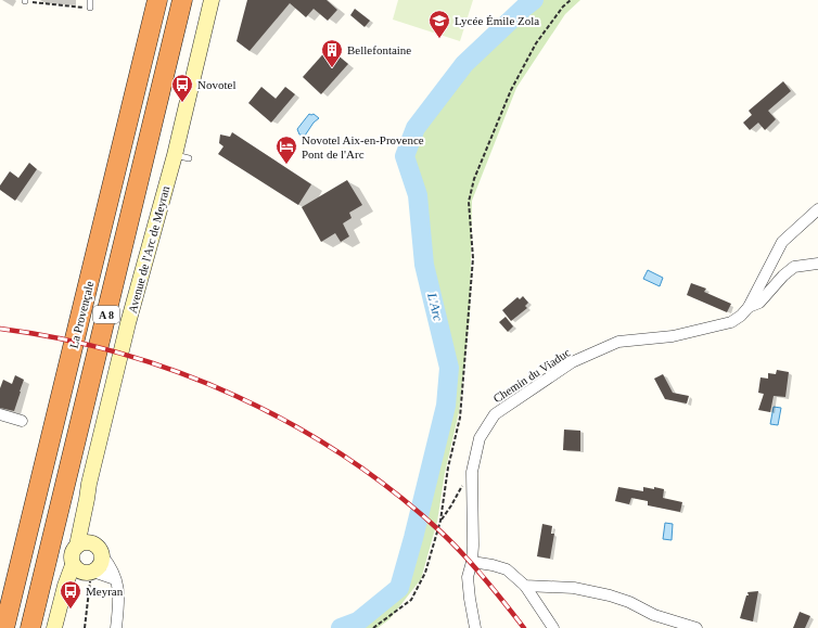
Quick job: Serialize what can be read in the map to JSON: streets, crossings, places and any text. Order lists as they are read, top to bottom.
{
  "streets": {
    "highway": ["La Provençale", "A 8"],
    "main road": ["Avenue de l'Arc de Meyran"],
    "street": ["Chemin du Viaduc"]
  },
  "water": ["L'Arc"],
  "places": {
    "school or university": ["Lycée Émile Zola"],
    "building": ["Bellefontaine"],
    "bus stop": ["Novotel", "Meyran"],
    "hotel": ["Novotel Aix-en-Provence Pont de l'Arc"]
  }
}
